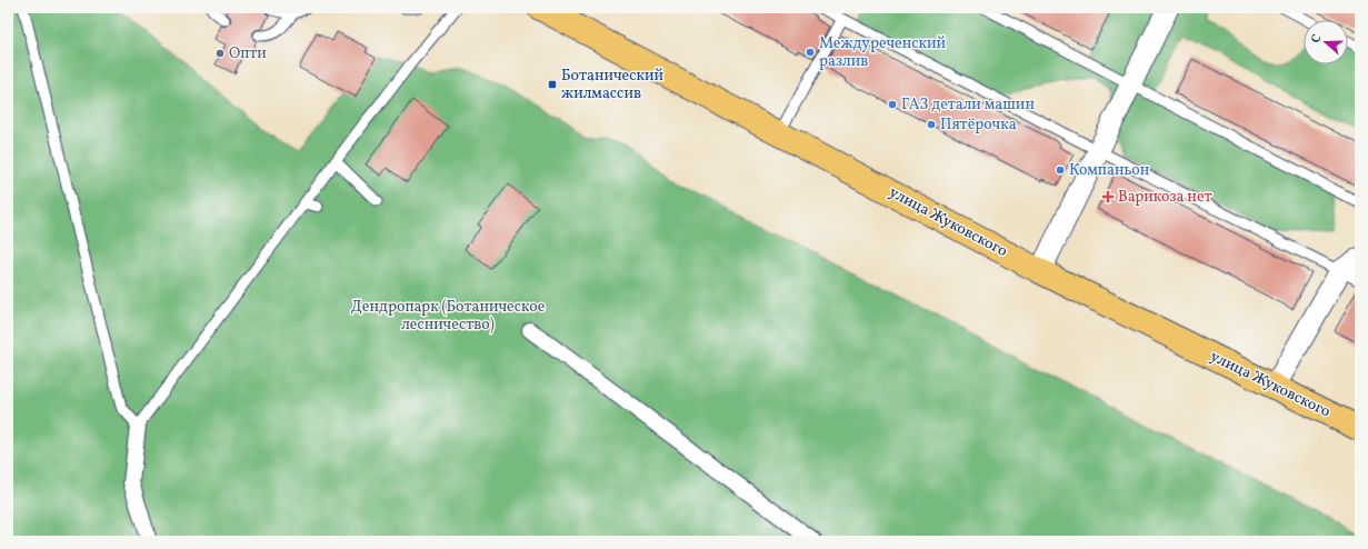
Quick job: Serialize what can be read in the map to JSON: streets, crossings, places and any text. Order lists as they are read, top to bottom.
{
  "streets": {
    "main road": ["улица Жуковского"]
  },
  "parks": ["Дендропарк (Ботаническое лесничество)"],
  "places": {
    "other": [
      "Междуреченский разлив",
      "Опти",
      "ГАЗ детали машин",
      "Пятёрочка",
      "Компаньон"
    ],
    "transit": ["Ботанический жилмассив"],
    "health": ["Варикоза нет"]
  },
  "north": "left"
}
